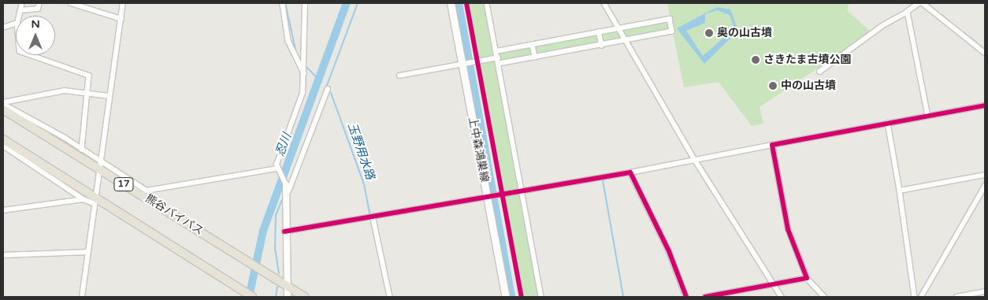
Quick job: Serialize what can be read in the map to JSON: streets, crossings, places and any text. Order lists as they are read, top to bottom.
{
  "streets": {
    "highway": ["17", "熊谷バイパス"],
    "main road": ["上中森鴻巣線"]
  },
  "water": ["忍川", "玉野用水路"],
  "places": ["奥の山古墳", "さきたま古墳公園", "中の山古墳"],
  "north": "top"
}
